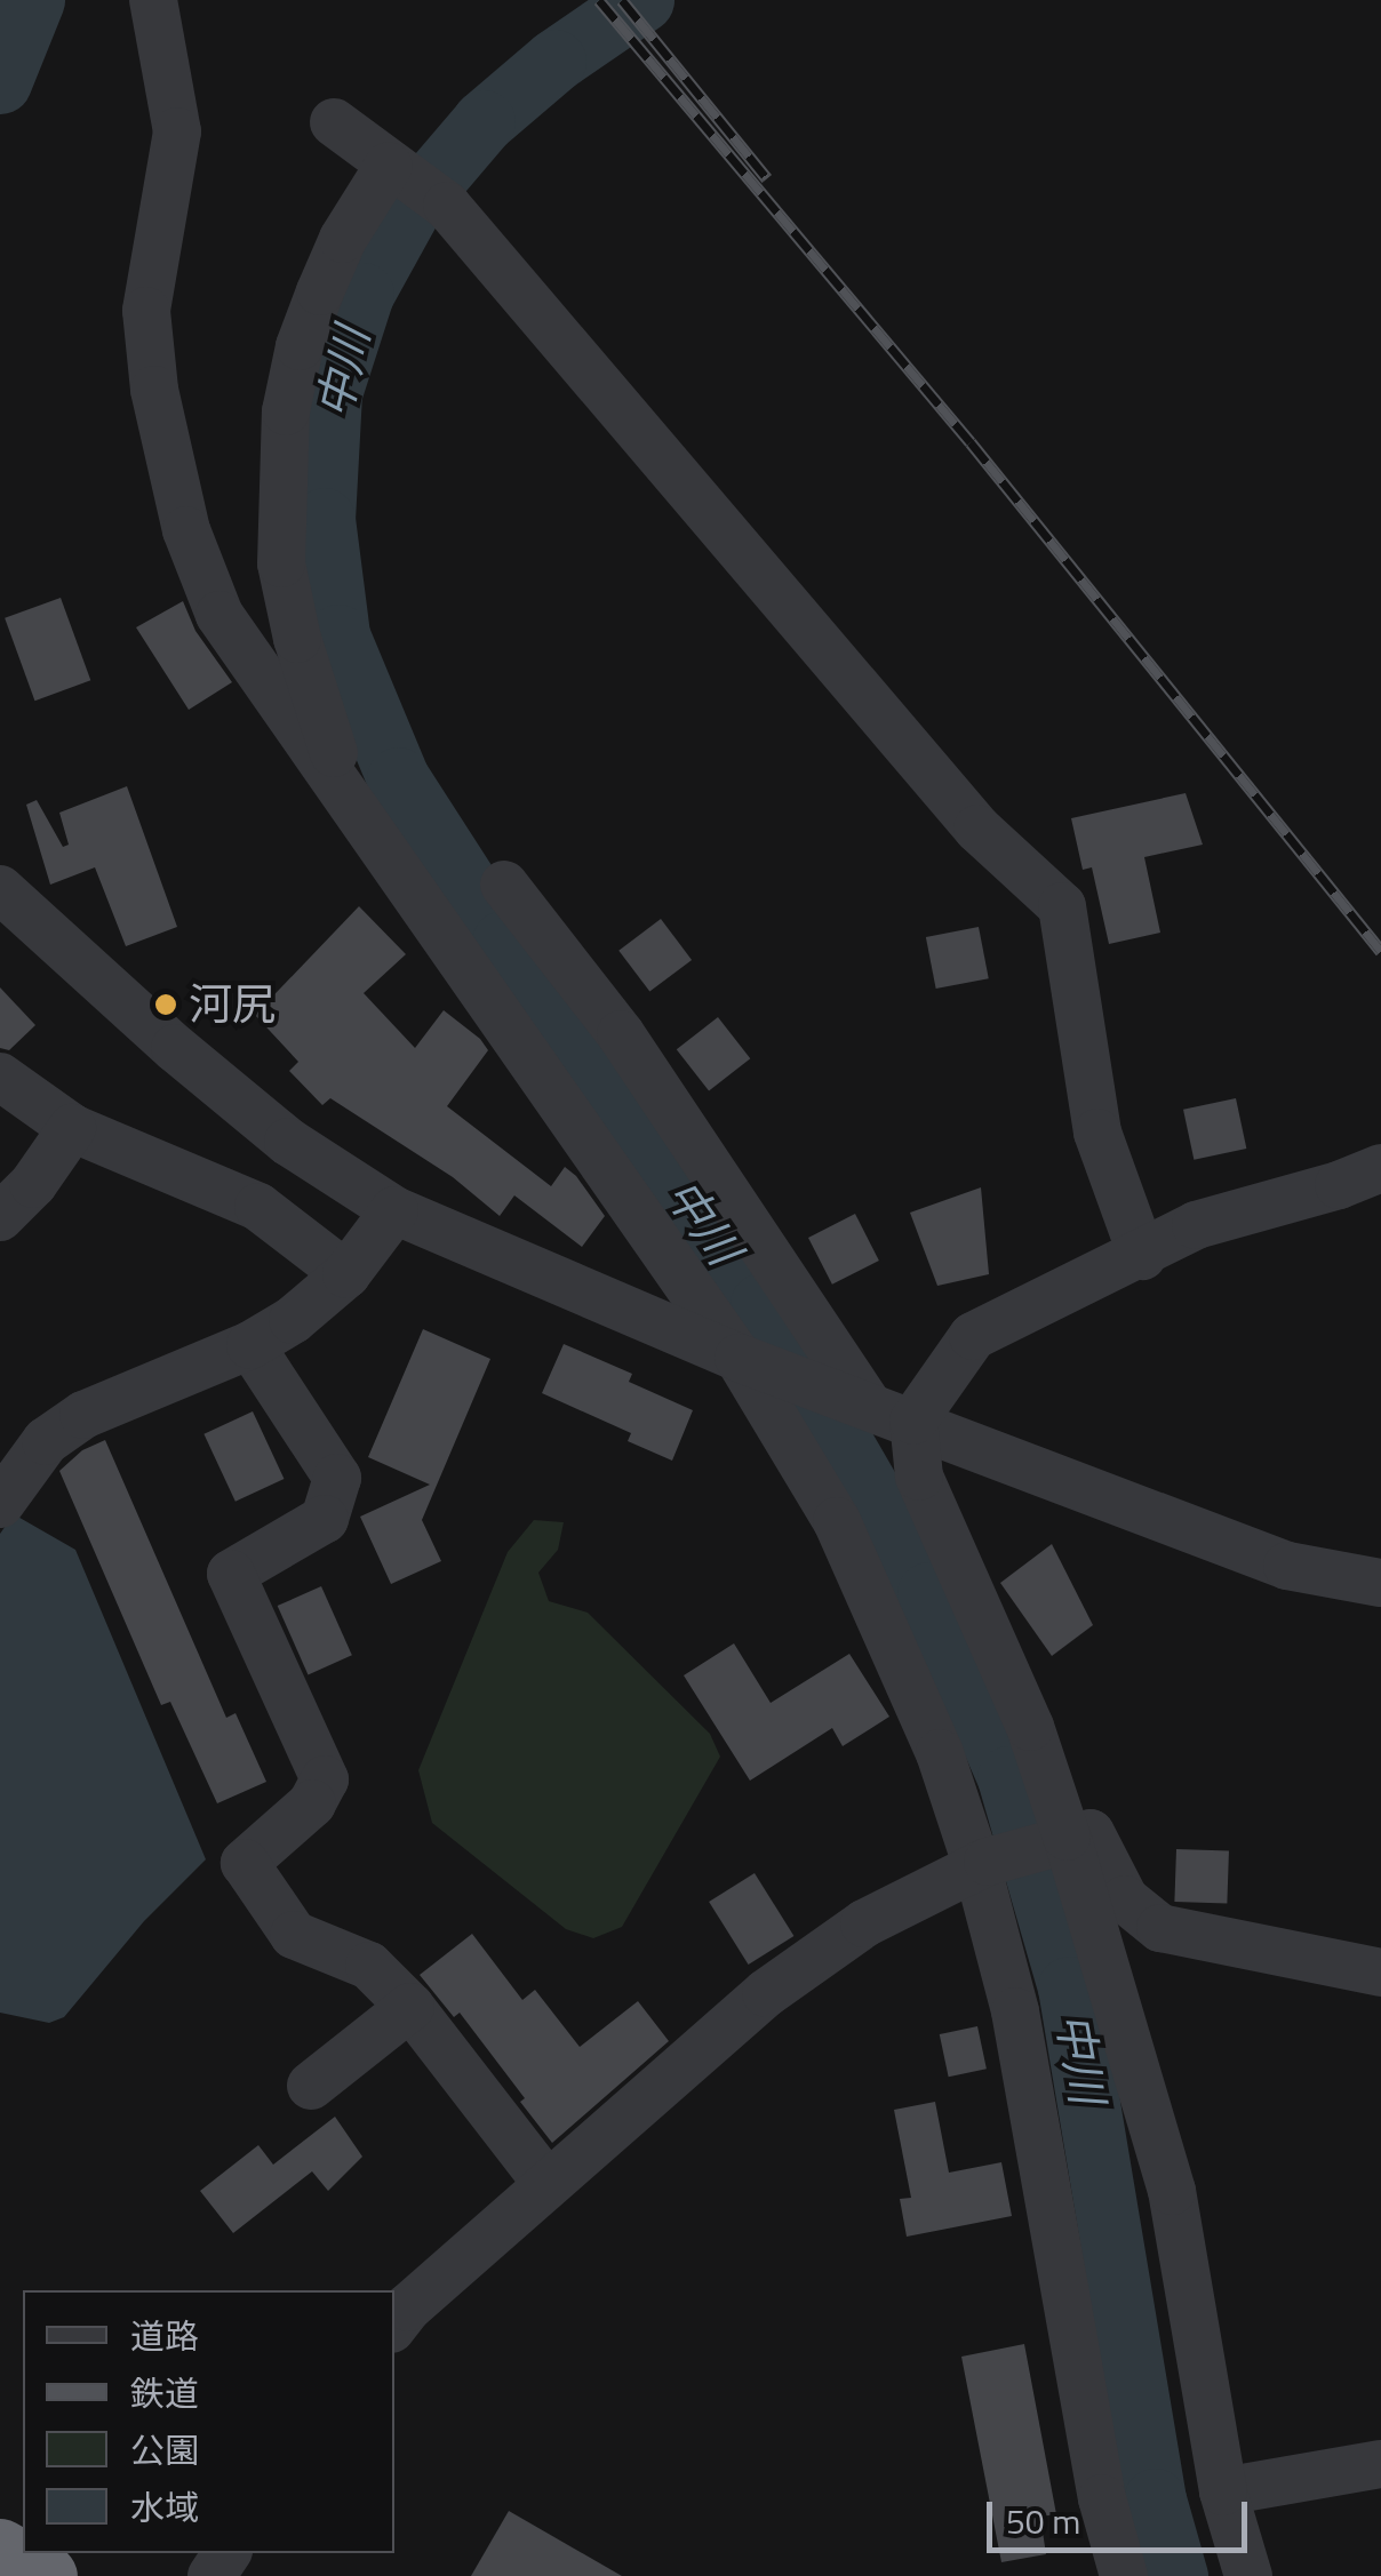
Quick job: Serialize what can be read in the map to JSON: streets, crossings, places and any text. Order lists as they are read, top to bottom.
{
  "water": ["中川"],
  "places": ["河尻"],
  "legend": [
    "道路",
    "鉄道",
    "公園",
    "水域"
  ],
  "scale_bar": "50 m"
}
